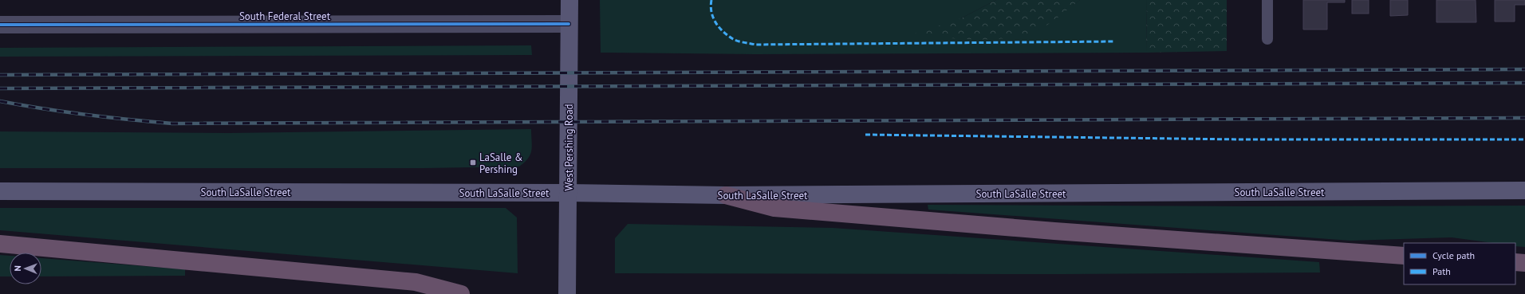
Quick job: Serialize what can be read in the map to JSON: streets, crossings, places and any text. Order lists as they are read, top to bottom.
{
  "streets": {
    "main road": ["West Pershing Road", "South LaSalle Street"],
    "street": ["South Federal Street"]
  },
  "crossings": [
    ["South Federal Street", "West Pershing Road"],
    ["West Pershing Road", "South LaSalle Street"]
  ],
  "places": {
    "transit": ["LaSalle & Pershing"]
  },
  "legend": ["Cycle path", "Path"],
  "north": "left"
}
